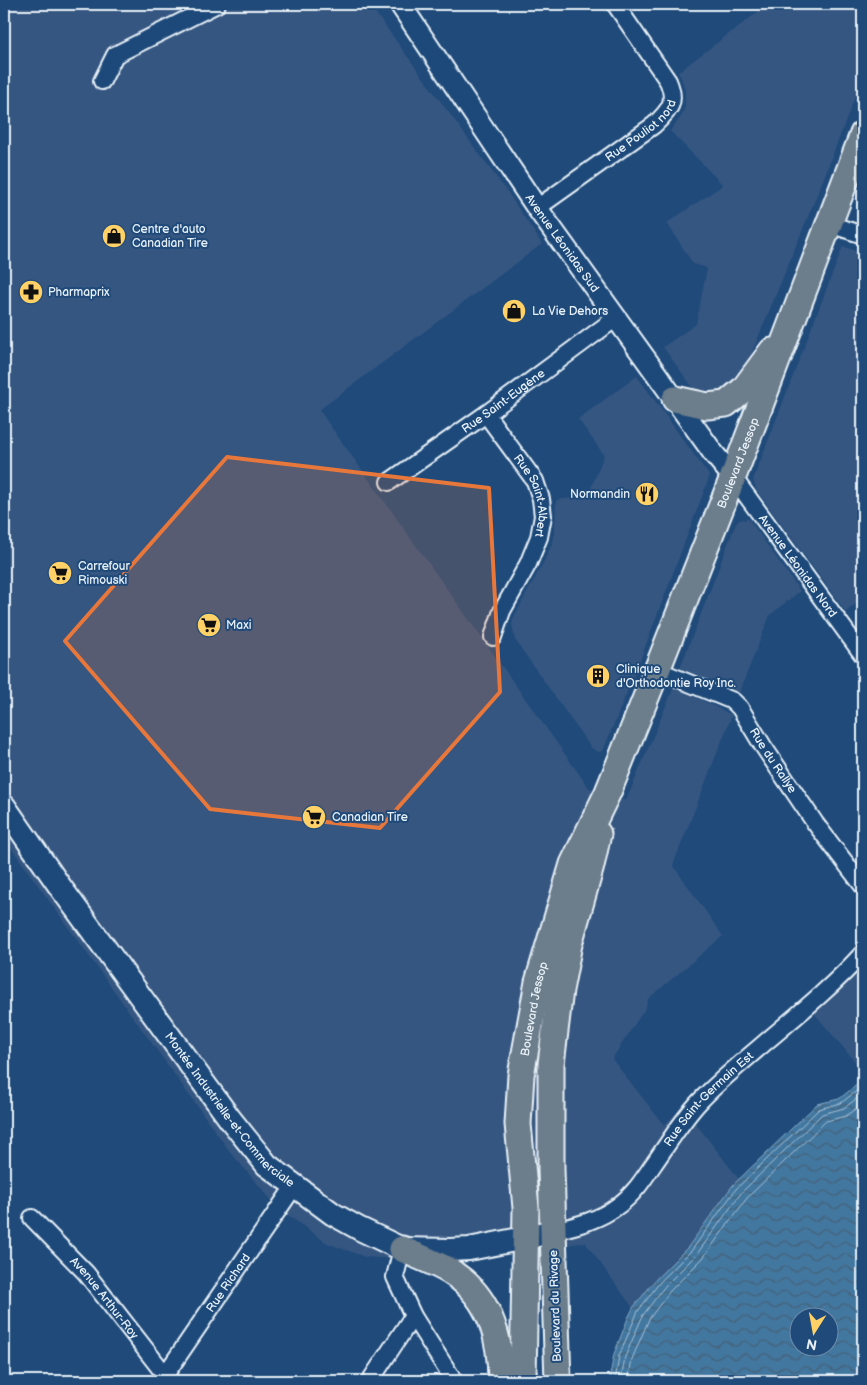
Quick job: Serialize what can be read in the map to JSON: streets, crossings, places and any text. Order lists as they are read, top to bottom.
{
  "streets": {
    "main road": ["Boulevard Jessop", "Montée Industrielle-et-Commerciale", "Boulevard du Rivage"],
    "street": [
      "Rue Pouliot nord",
      "Avenue Léonidas Sud",
      "Rue Saint-Eugène",
      "Rue Saint-Albert",
      "Avenue Léonidas Nord",
      "Rue du Rallye",
      "Rue Saint-Germain Est",
      "Rue Richard",
      "Avenue Arthur-Roy"
    ]
  },
  "crossings": [
    ["Rue Pouliot nord", "Avenue Léonidas Sud"],
    ["Avenue Léonidas Sud", "Rue Saint-Eugène"],
    ["Avenue Léonidas Sud", "Boulevard Jessop"],
    ["Avenue Léonidas Sud", "Avenue Léonidas Nord"],
    ["Rue Saint-Eugène", "Rue Saint-Albert"],
    ["Boulevard Jessop", "Avenue Léonidas Nord"],
    ["Boulevard Jessop", "Rue du Rallye"],
    ["Boulevard Jessop", "Rue Saint-Germain Est"],
    ["Boulevard Jessop", "Montée Industrielle-et-Commerciale"],
    ["Boulevard Jessop", "Boulevard du Rivage"],
    ["Rue Saint-Germain Est", "Montée Industrielle-et-Commerciale"],
    ["Rue Saint-Germain Est", "Boulevard du Rivage"],
    ["Montée Industrielle-et-Commerciale", "Rue Richard"],
    ["Montée Industrielle-et-Commerciale", "Boulevard du Rivage"],
    ["Rue Richard", "Avenue Arthur-Roy"]
  ],
  "places": {
    "shop": ["Centre d'auto Canadian Tire", "La Vie Dehors"],
    "pharmacy": ["Pharmaprix"],
    "restaurant": ["Normandin"],
    "supermarket": ["Carrefour Rimouski", "Maxi", "Canadian Tire"],
    "building": ["Clinique d'Orthodontie Roy Inc."]
  },
  "north": "bottom"
}
